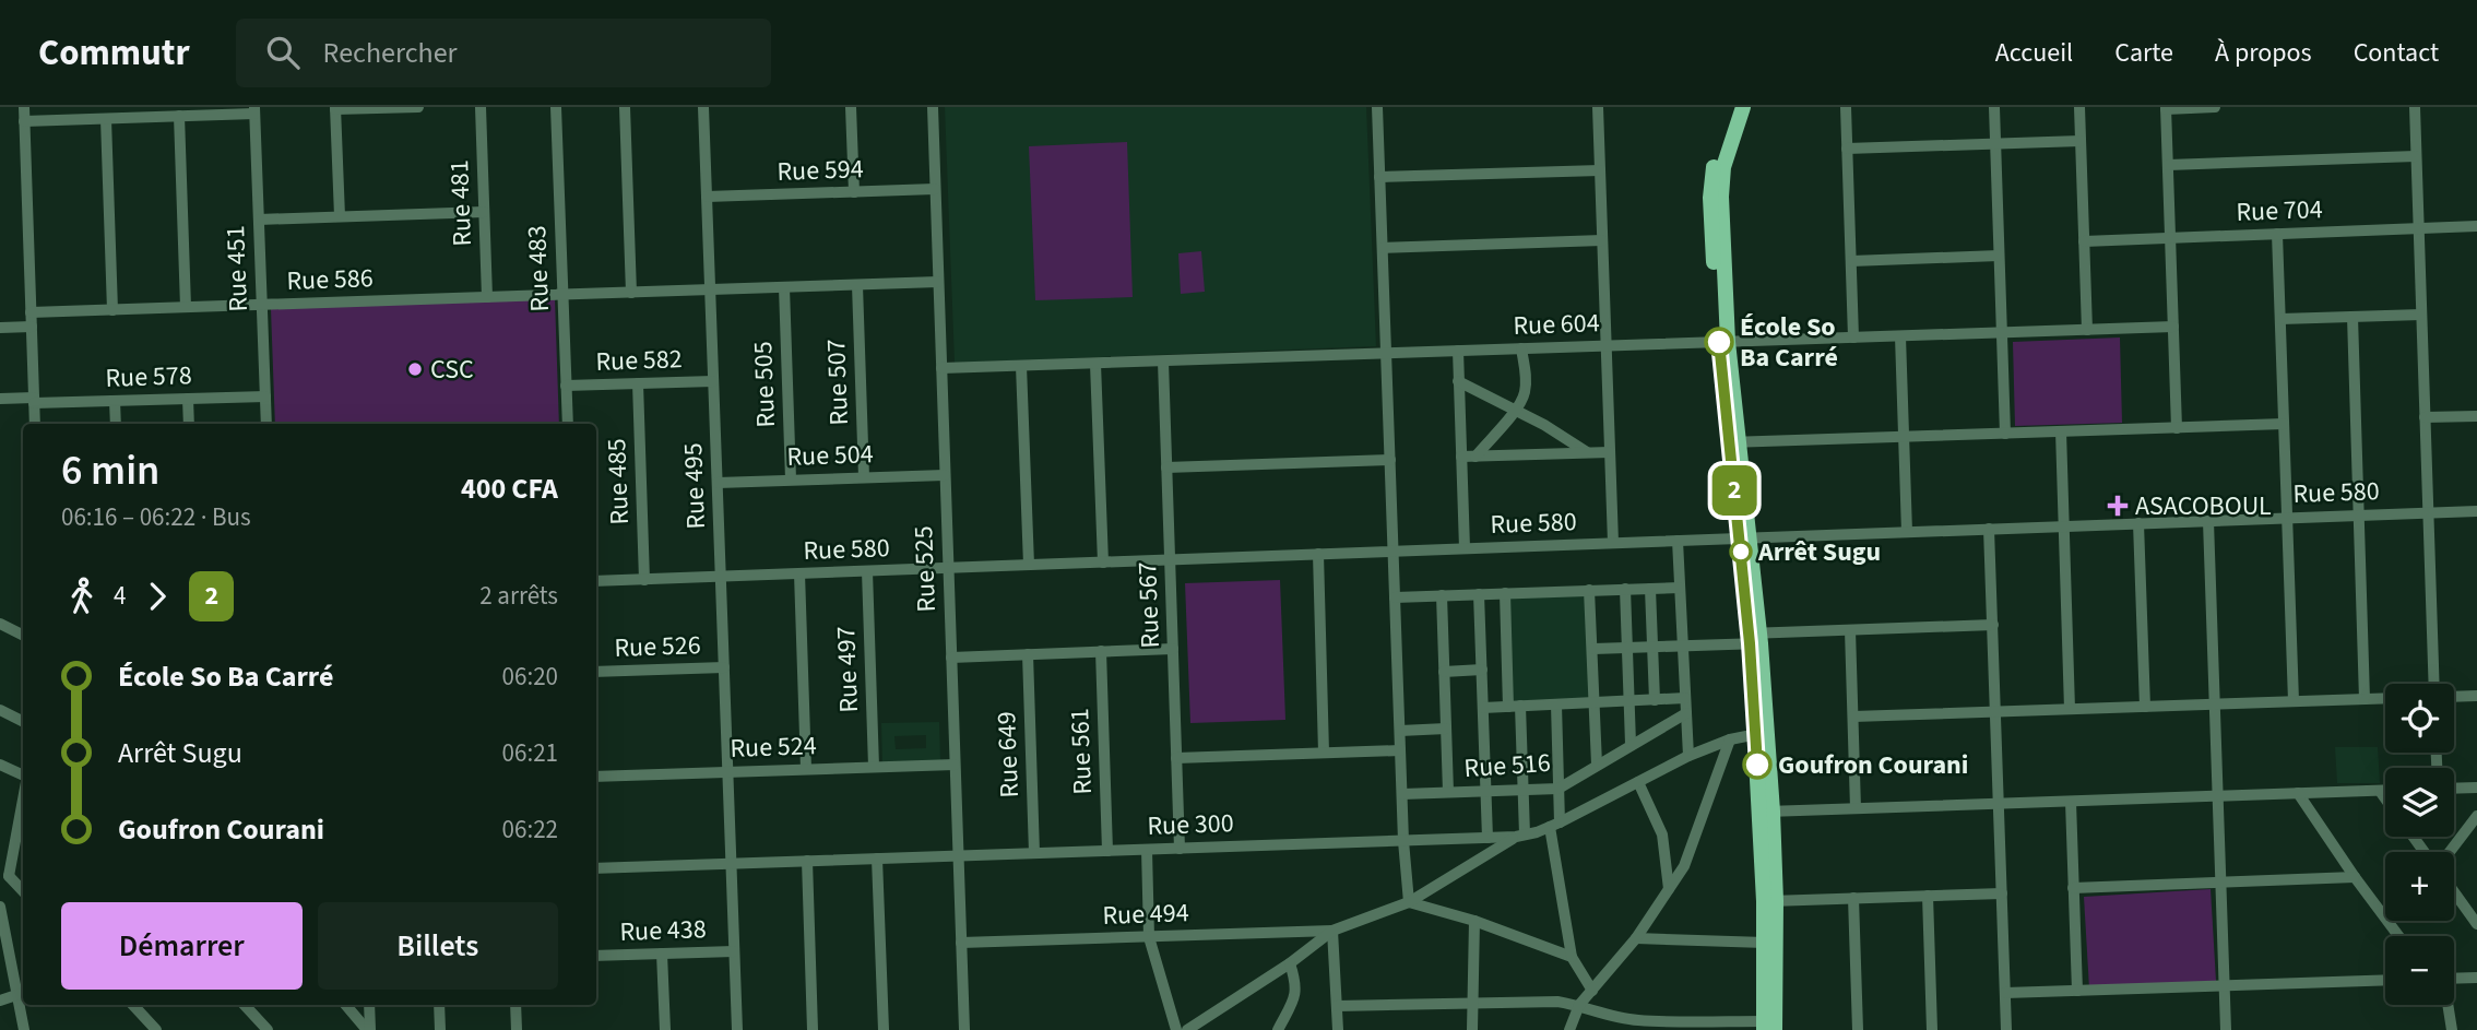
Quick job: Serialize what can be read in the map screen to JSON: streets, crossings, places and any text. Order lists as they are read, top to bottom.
{
  "streets": {
    "street": [
      "Rue 594",
      "Rue 481",
      "Rue 704",
      "Rue 451",
      "Rue 483",
      "Rue 586",
      "Rue 604",
      "Rue 582",
      "Rue 578",
      "Rue 507",
      "Rue 505",
      "Rue 504",
      "Rue 485",
      "Rue 495",
      "Rue 580",
      "Rue 525",
      "Rue 567",
      "Rue 526",
      "Rue 497",
      "Rue 524",
      "Rue 561",
      "Rue 649",
      "Rue 516",
      "Rue 300",
      "Rue 494",
      "Rue 438"
    ]
  },
  "crossings": [
    ["Rue 594", "Rue 495"],
    ["Rue 594", "Rue 525"],
    ["Rue 481", "Rue 586"],
    ["Rue 451", "Rue 586"],
    ["Rue 451", "Rue 578"],
    ["Rue 483", "Rue 586"],
    ["Rue 483", "Rue 582"],
    ["Rue 586", "Rue 507"],
    ["Rue 586", "Rue 505"],
    ["Rue 586", "Rue 495"],
    ["Rue 586", "Rue 525"],
    ["Rue 604", "Rue 525"],
    ["Rue 604", "Rue 567"],
    ["Rue 582", "Rue 485"],
    ["Rue 582", "Rue 495"],
    ["Rue 507", "Rue 504"],
    ["Rue 505", "Rue 504"],
    ["Rue 504", "Rue 495"],
    ["Rue 504", "Rue 525"],
    ["Rue 485", "Rue 580"],
    ["Rue 495", "Rue 580"],
    ["Rue 495", "Rue 526"],
    ["Rue 495", "Rue 524"],
    ["Rue 495", "Rue 300"],
    ["Rue 495", "Rue 438"],
    ["Rue 580", "Rue 525"],
    ["Rue 580", "Rue 567"],
    ["Rue 580", "Rue 497"],
    ["Rue 525", "Rue 524"],
    ["Rue 525", "Rue 300"],
    ["Rue 525", "Rue 494"],
    ["Rue 567", "Rue 300"],
    ["Rue 497", "Rue 524"],
    ["Rue 561", "Rue 300"],
    ["Rue 649", "Rue 300"]
  ],
  "places": {
    "other": [
      "École So Ba Carré",
      "CSC",
      "Arrêt Sugu",
      "Goufron Courani"
    ],
    "health": ["ASACOBOUL"]
  },
  "lines": ["bus line 2"],
  "page": {
    "header": "Commutr",
    "search": "Rechercher",
    "nav": [
      "Accueil",
      "Carte",
      "À propos",
      "Contact"
    ],
    "on_map": "2",
    "heading": ["6 min", "06:16 – 06:22 · Bus", "400 CFA"],
    "legs": ["4", "2", "2 arrêts"],
    "list": [
      {
        "name": "École So Ba Carré",
        "value": "06:20"
      },
      {
        "name": "Arrêt Sugu",
        "value": "06:21"
      },
      {
        "name": "Goufron Courani",
        "value": "06:22"
      }
    ],
    "map_buttons": ["+", "−"],
    "buttons": ["Démarrer", "Billets"]
  }
}
